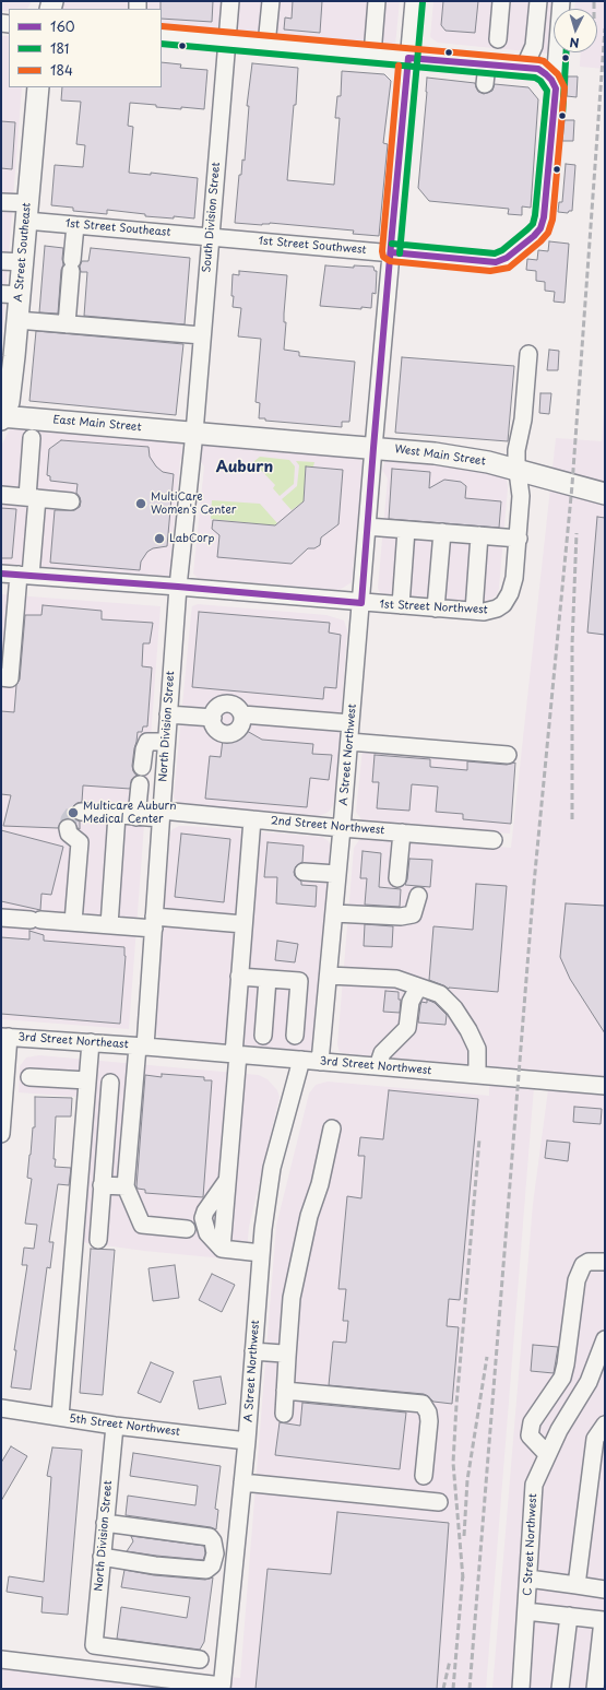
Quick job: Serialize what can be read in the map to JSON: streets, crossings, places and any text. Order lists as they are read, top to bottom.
{
  "streets": {
    "main road": ["A Street Southeast", "East Main Street", "West Main Street"],
    "street": [
      "South Division Street",
      "1st Street Southeast",
      "1st Street Southwest",
      "1st Street Northwest",
      "North Division Street",
      "A Street Northwest",
      "2nd Street Northwest",
      "3rd Street Northeast",
      "3rd Street Northwest",
      "5th Street Northwest",
      "C Street Northwest"
    ]
  },
  "crossings": [
    ["South Division Street", "1st Street Southeast"],
    ["South Division Street", "1st Street Southwest"],
    ["South Division Street", "East Main Street"],
    ["South Division Street", "West Main Street"],
    ["South Division Street", "North Division Street"],
    ["1st Street Southeast", "1st Street Southwest"],
    ["1st Street Southeast", "A Street Southeast"],
    ["1st Street Southwest", "A Street Northwest"],
    ["A Street Southeast", "East Main Street"],
    ["East Main Street", "West Main Street"],
    ["East Main Street", "North Division Street"],
    ["West Main Street", "North Division Street"],
    ["West Main Street", "A Street Northwest"],
    ["1st Street Northwest", "North Division Street"],
    ["1st Street Northwest", "A Street Northwest"],
    ["North Division Street", "2nd Street Northwest"],
    ["North Division Street", "3rd Street Northeast"],
    ["North Division Street", "3rd Street Northwest"],
    ["North Division Street", "5th Street Northwest"],
    ["A Street Northwest", "2nd Street Northwest"],
    ["A Street Northwest", "3rd Street Northwest"],
    ["A Street Northwest", "5th Street Northwest"],
    ["3rd Street Northeast", "3rd Street Northwest"]
  ],
  "districts": ["Auburn"],
  "places": ["MultiCare Women's Center", "LabCorp", "Multicare Auburn Medical Center"],
  "lines": ["transit line 181", "transit line 184", "transit line 160"],
  "legend": ["160", "181", "184"],
  "north": "bottom"
}
